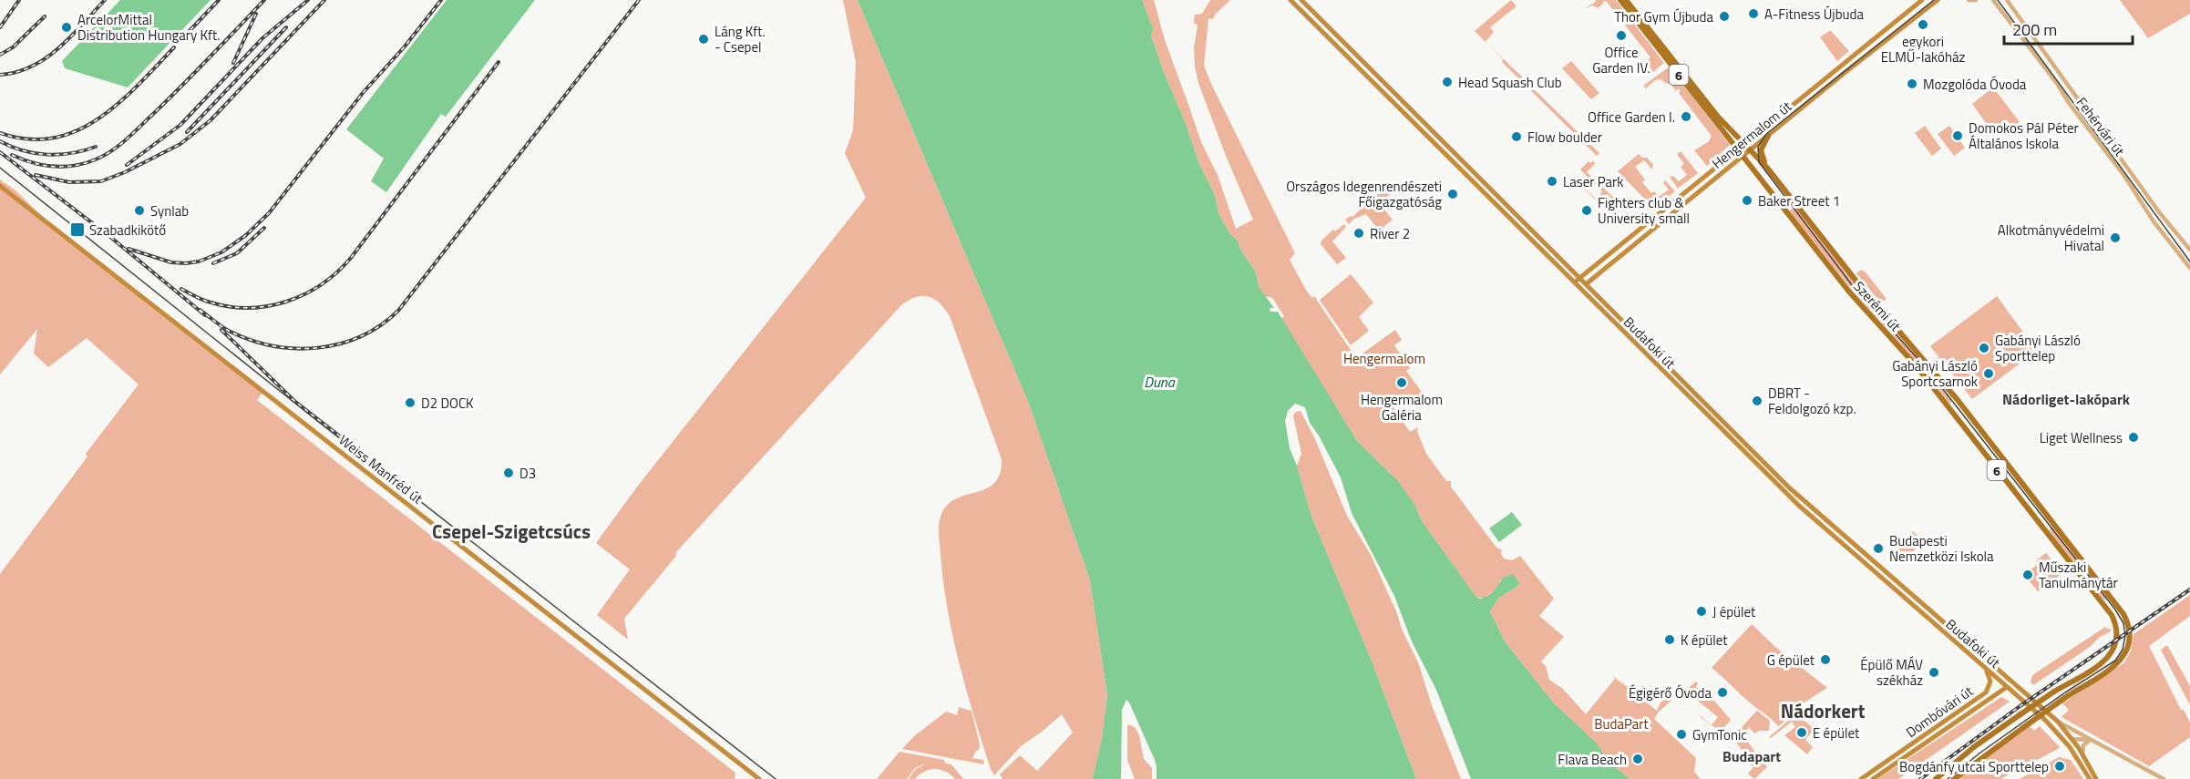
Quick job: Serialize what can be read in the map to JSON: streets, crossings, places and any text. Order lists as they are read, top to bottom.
{
  "streets": {
    "main road": [
      "6",
      "Hengermalom út",
      "Szerémi út",
      "Budafoki út",
      "Weiss Manfréd út",
      "Dombóvári út"
    ],
    "street": ["Fehérvári út"]
  },
  "crossings": [
    ["Hengermalom út", "Szerémi út"],
    ["Hengermalom út", "Budafoki út"],
    ["Budafoki út", "Dombóvári út"]
  ],
  "districts": [
    "Nádorliget-lakópark",
    "Csepel-Szigetcsúcs",
    "Nádorkert",
    "Budapart"
  ],
  "water": ["Duna"],
  "parks": ["Hengermalom", "BudaPart"],
  "places": {
    "other": [
      "A-Fitness Újbuda",
      "Thor Gym Újbuda",
      "egykori ELMŰ-lakóház",
      "ArcelorMittal Distribution Hungary Kft.",
      "Office Garden IV.",
      "Láng Kft. - Csepel",
      "Head Squash Club",
      "Mozgolóda Óvoda",
      "Office Garden I.",
      "Domokos Pál Péter Általános Iskola",
      "Flow boulder",
      "Laser Park",
      "Országos Idegenrendészeti Főigazgatóság",
      "Baker Street 1",
      "Synlab",
      "Fighters club & University small",
      "River 2",
      "Alkotmányvédelmi Hivatal",
      "Gabányi László Sporttelep",
      "Gabányi László Sportcsarnok",
      "Hengermalom Galéria",
      "DBRT - Feldolgozó kzp.",
      "D2 DOCK",
      "Liget Wellness",
      "D3",
      "Budapesti Nemzetközi Iskola",
      "Műszaki Tanulmánytár",
      "J épület",
      "K épület",
      "G épület",
      "Épülő MÁV székház",
      "Égigérő Óvoda",
      "E épület",
      "GymTonic",
      "Flava Beach",
      "Bogdánfy utcai Sporttelep"
    ],
    "transit": ["Szabadkikötő"]
  },
  "scale_bar": "200 m"
}
